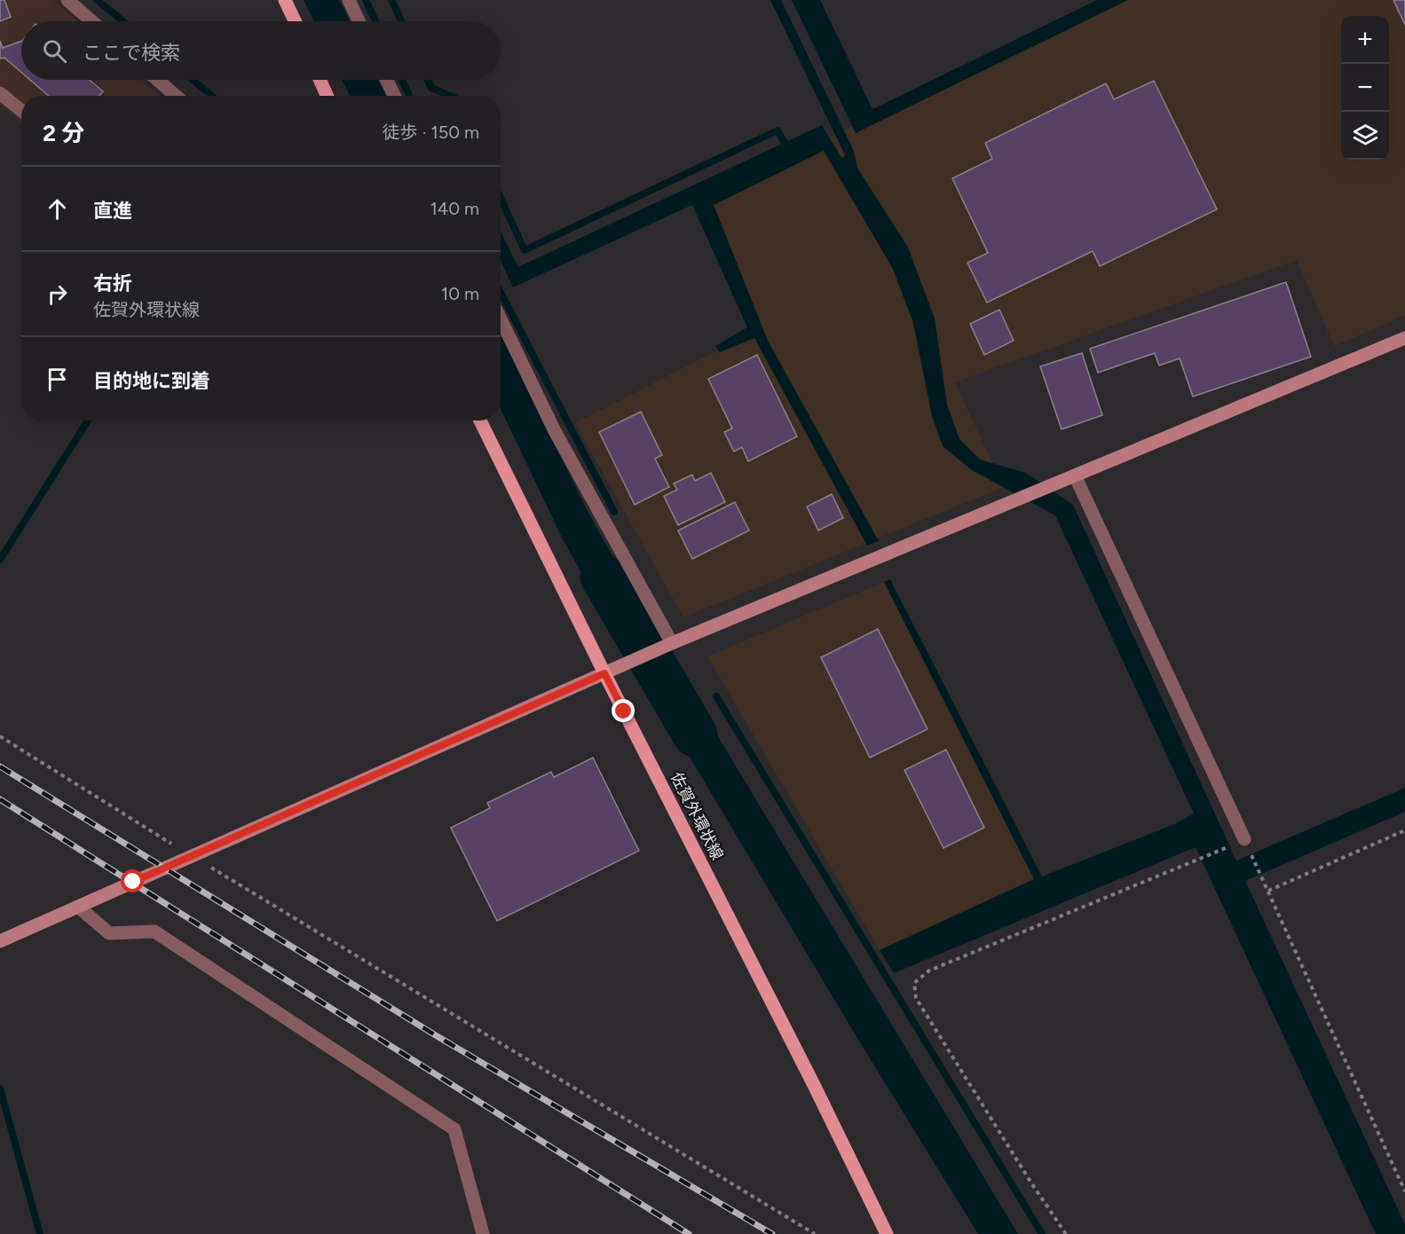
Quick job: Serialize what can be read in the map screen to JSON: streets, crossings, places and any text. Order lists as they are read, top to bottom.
{
  "streets": {
    "main road": ["佐賀外環状線"]
  },
  "page": {
    "map_buttons": ["+", "−"],
    "search": "ここで検索",
    "heading": ["2 分", "徒歩 · 150 m"],
    "list": [
      ["直進", "140 m"],
      ["右折", "佐賀外環状線", "10 m"],
      "目的地に到着"
    ]
  }
}
